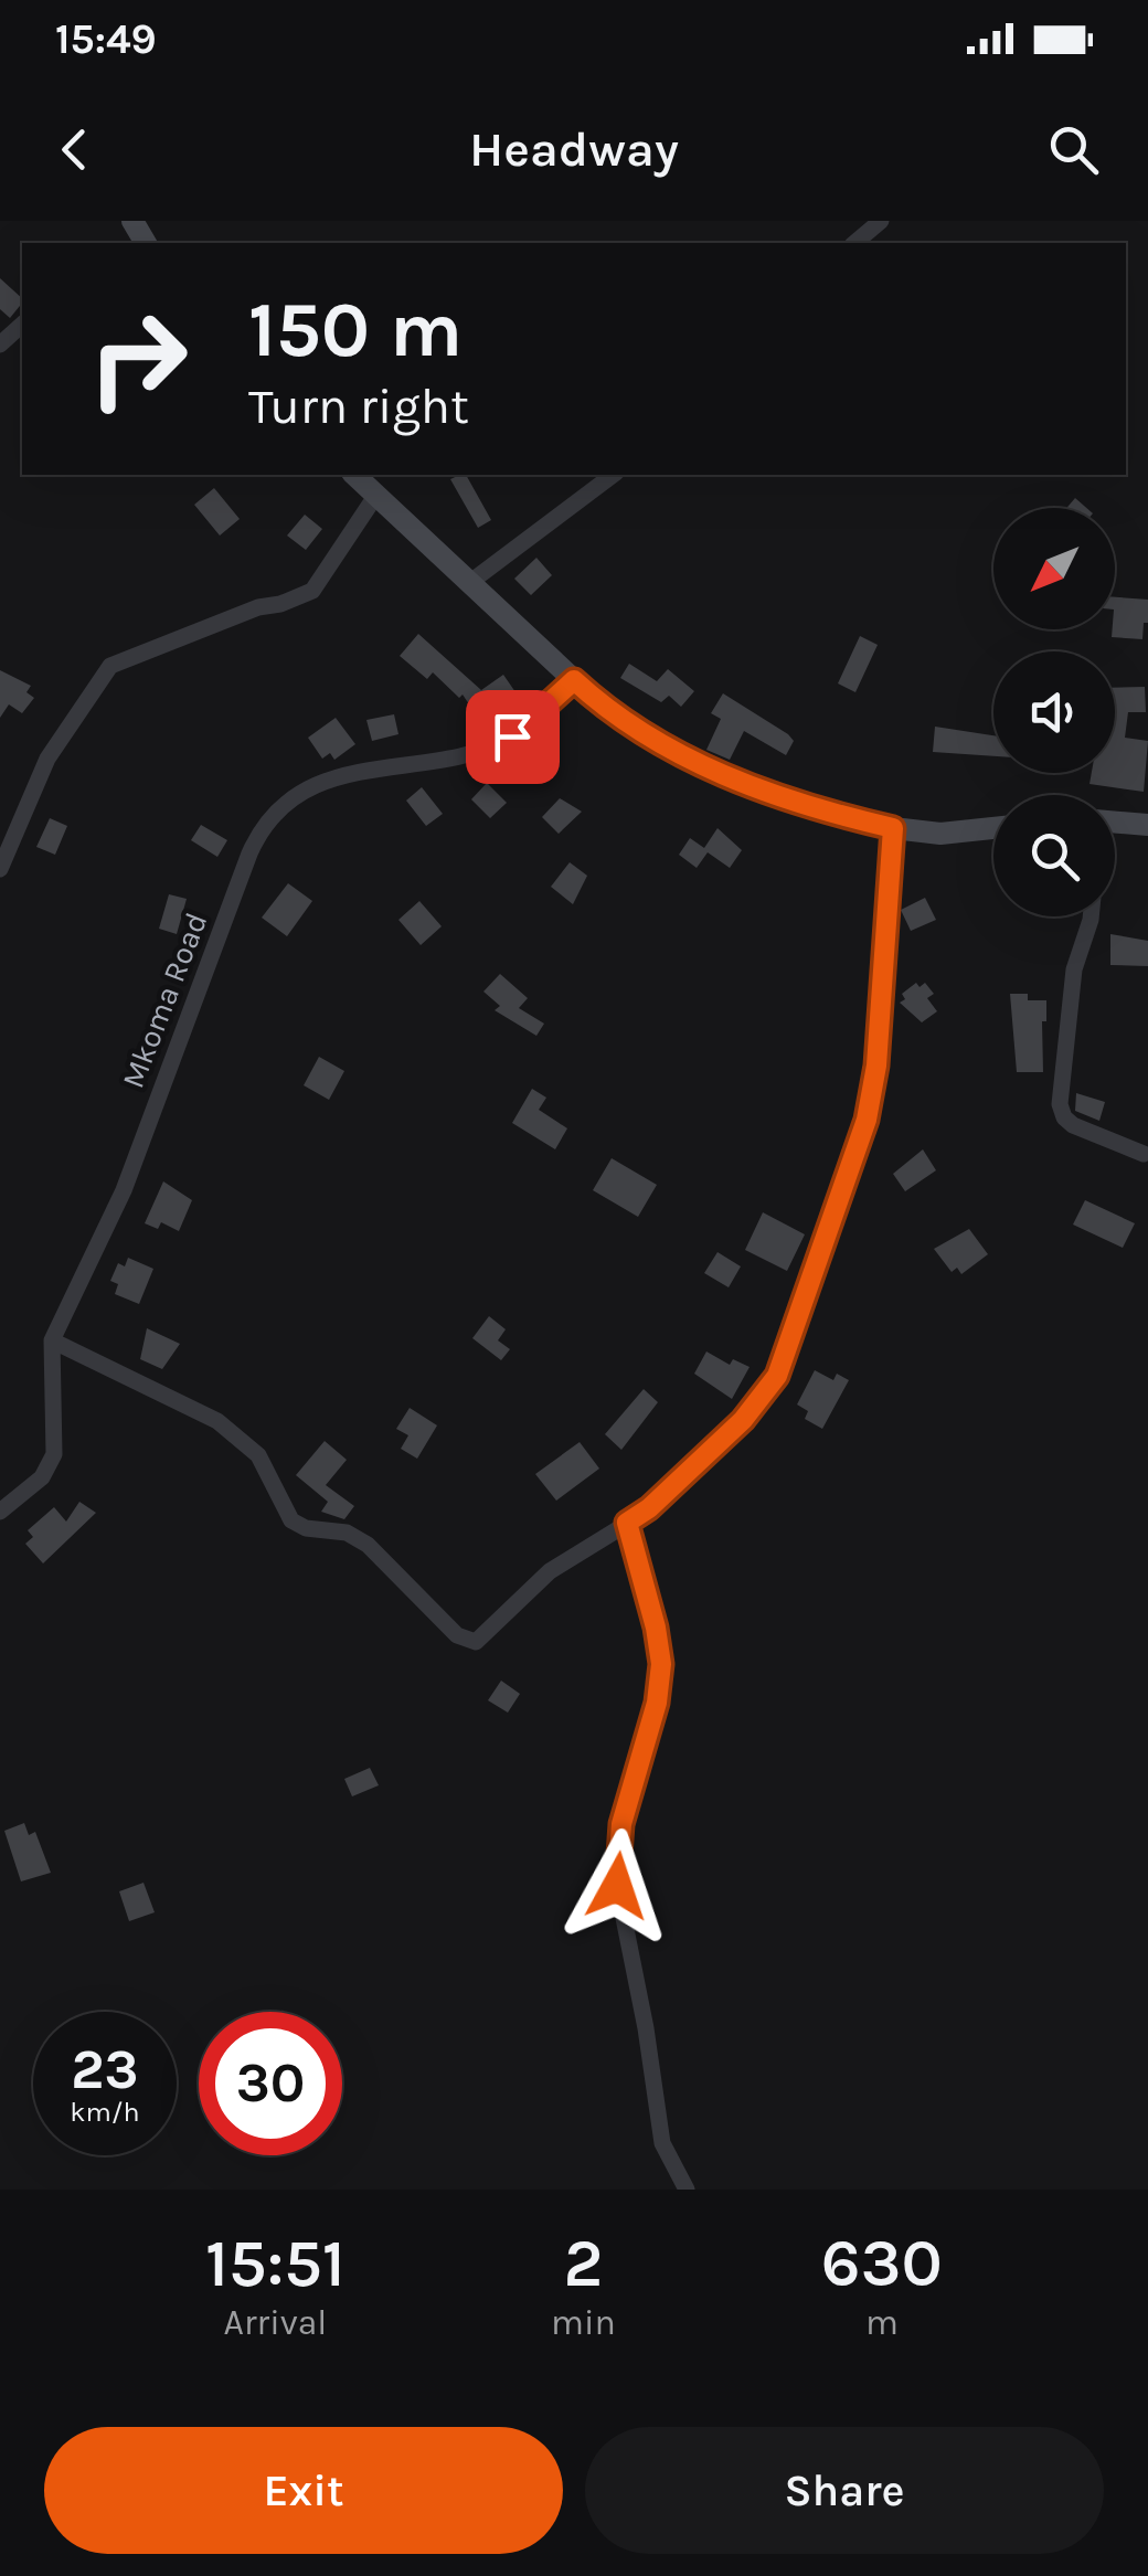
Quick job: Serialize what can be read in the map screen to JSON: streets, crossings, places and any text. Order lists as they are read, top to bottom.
{
  "streets": {
    "street": ["Mkoma Road"]
  },
  "north": "bottom left",
  "page": {
    "status": "15:49",
    "header": "Headway",
    "turn": ["150 m", "Turn right"],
    "speed": "23 km/h",
    "limit": "30",
    "eta": [
      "15:51",
      "Arrival",
      "2",
      "min",
      "630",
      "m"
    ],
    "buttons": ["Exit", "Share"]
  }
}
